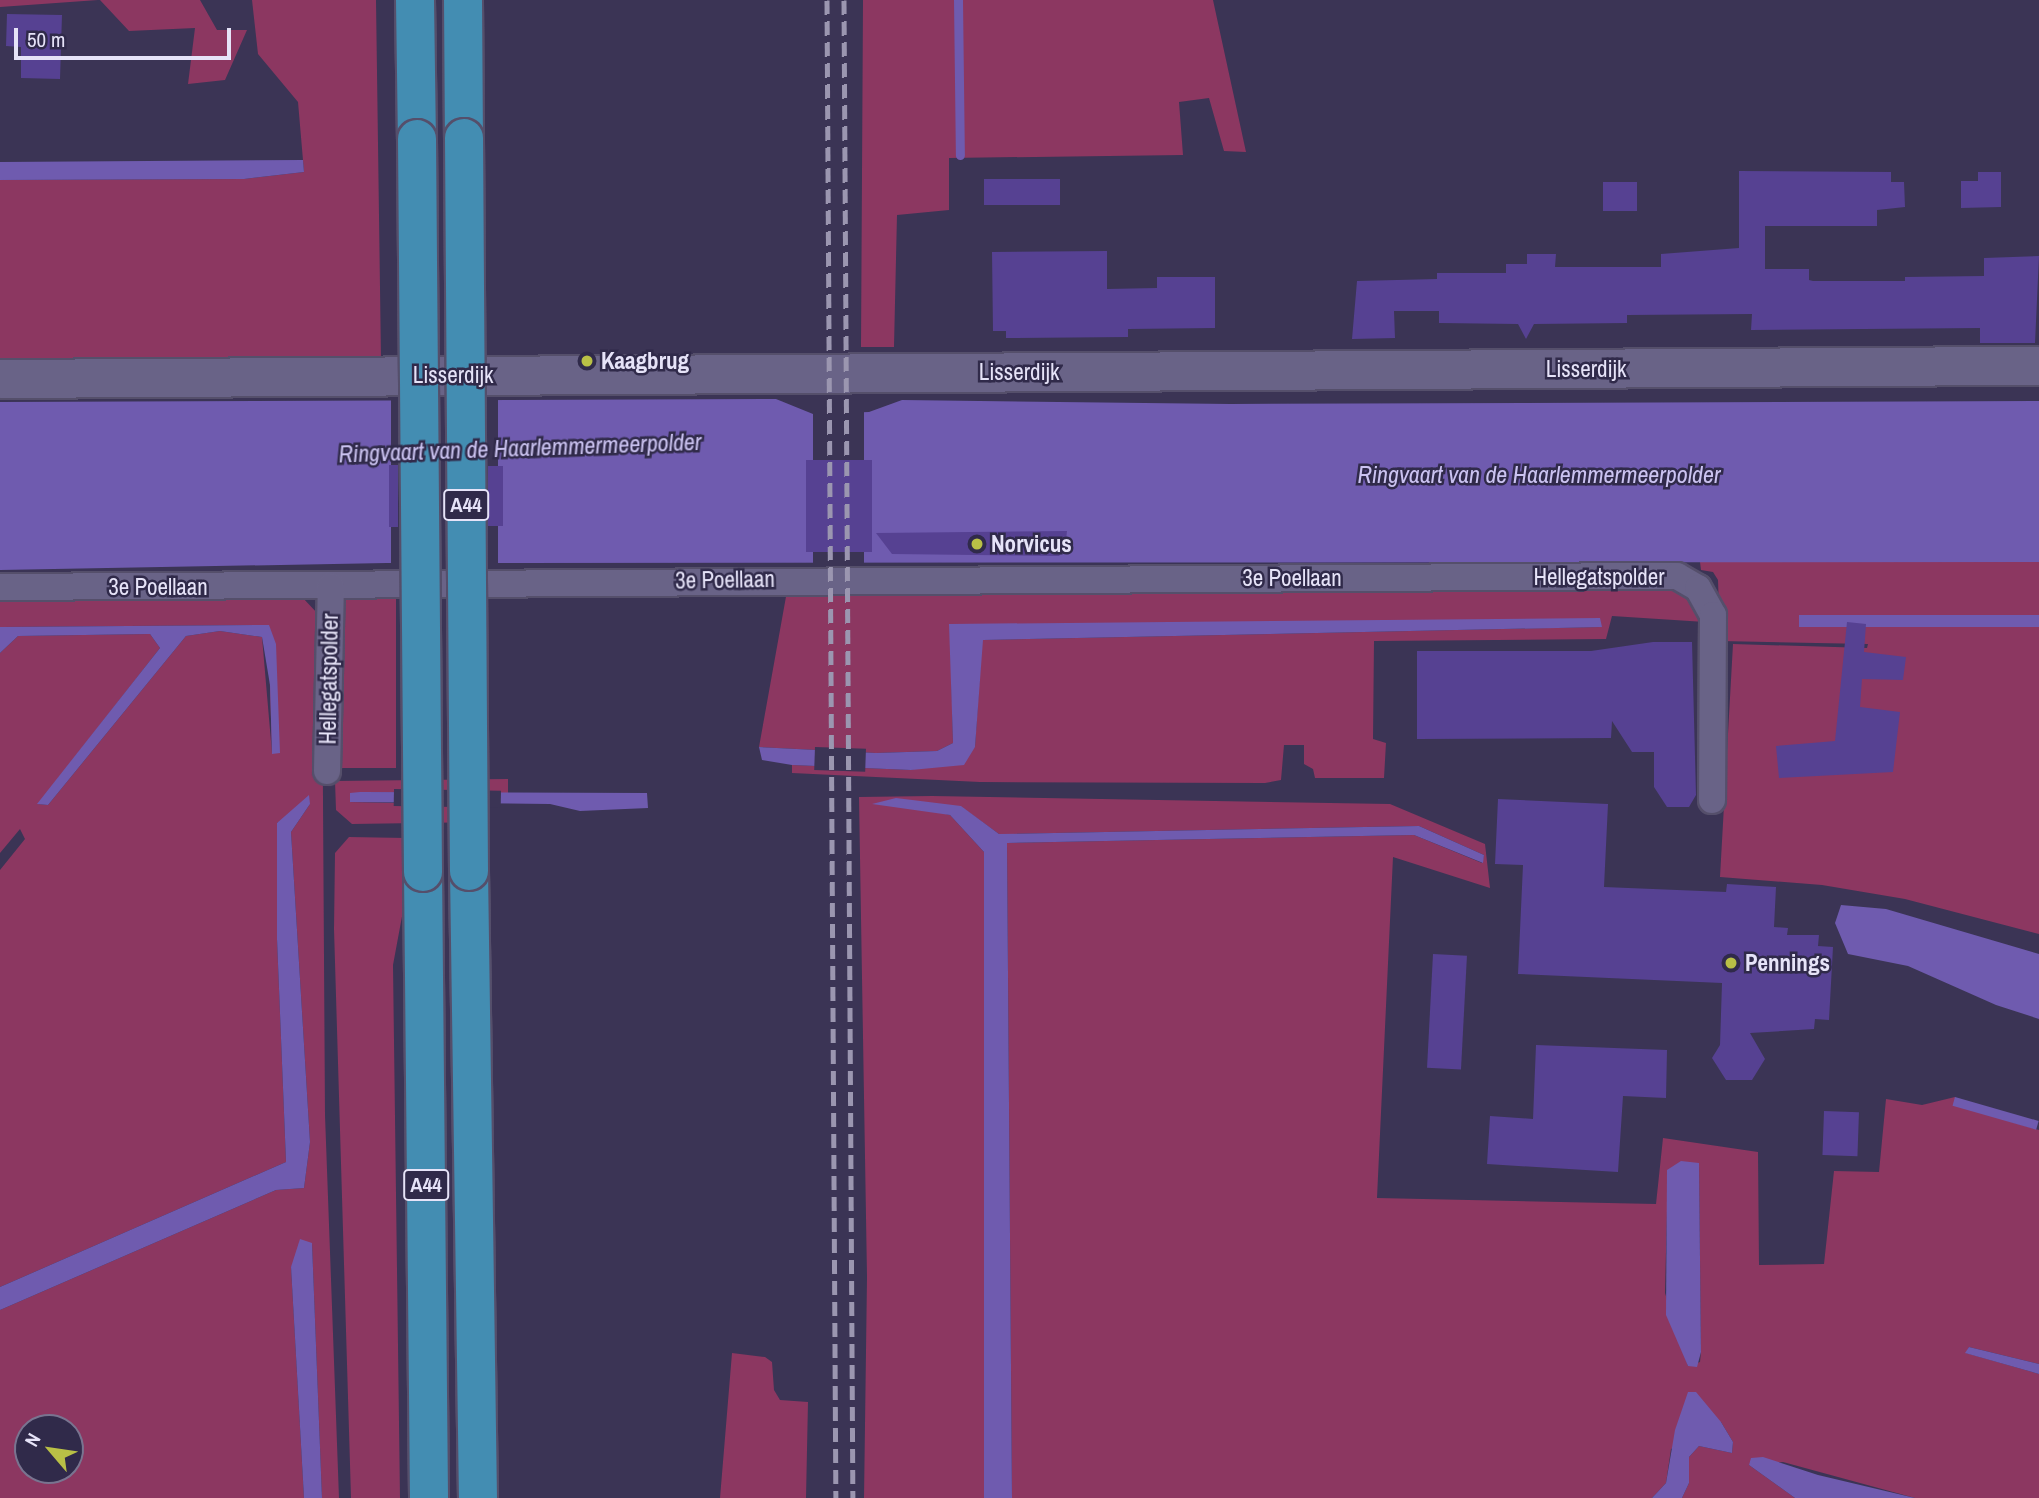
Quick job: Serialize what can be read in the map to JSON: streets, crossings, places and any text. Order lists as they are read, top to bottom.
{
  "streets": {
    "highway": ["A44"],
    "street": ["Lisserdijk", "Hellegatspolder", "3e Poellaan"]
  },
  "crossings": [
    ["Hellegatspolder", "3e Poellaan"]
  ],
  "water": ["Ringvaart van de Haarlemmermeerpolder"],
  "places": ["Kaagbrug", "Norvicus", "Pennings"],
  "scale_bar": "50 m",
  "north": "top left"
}
